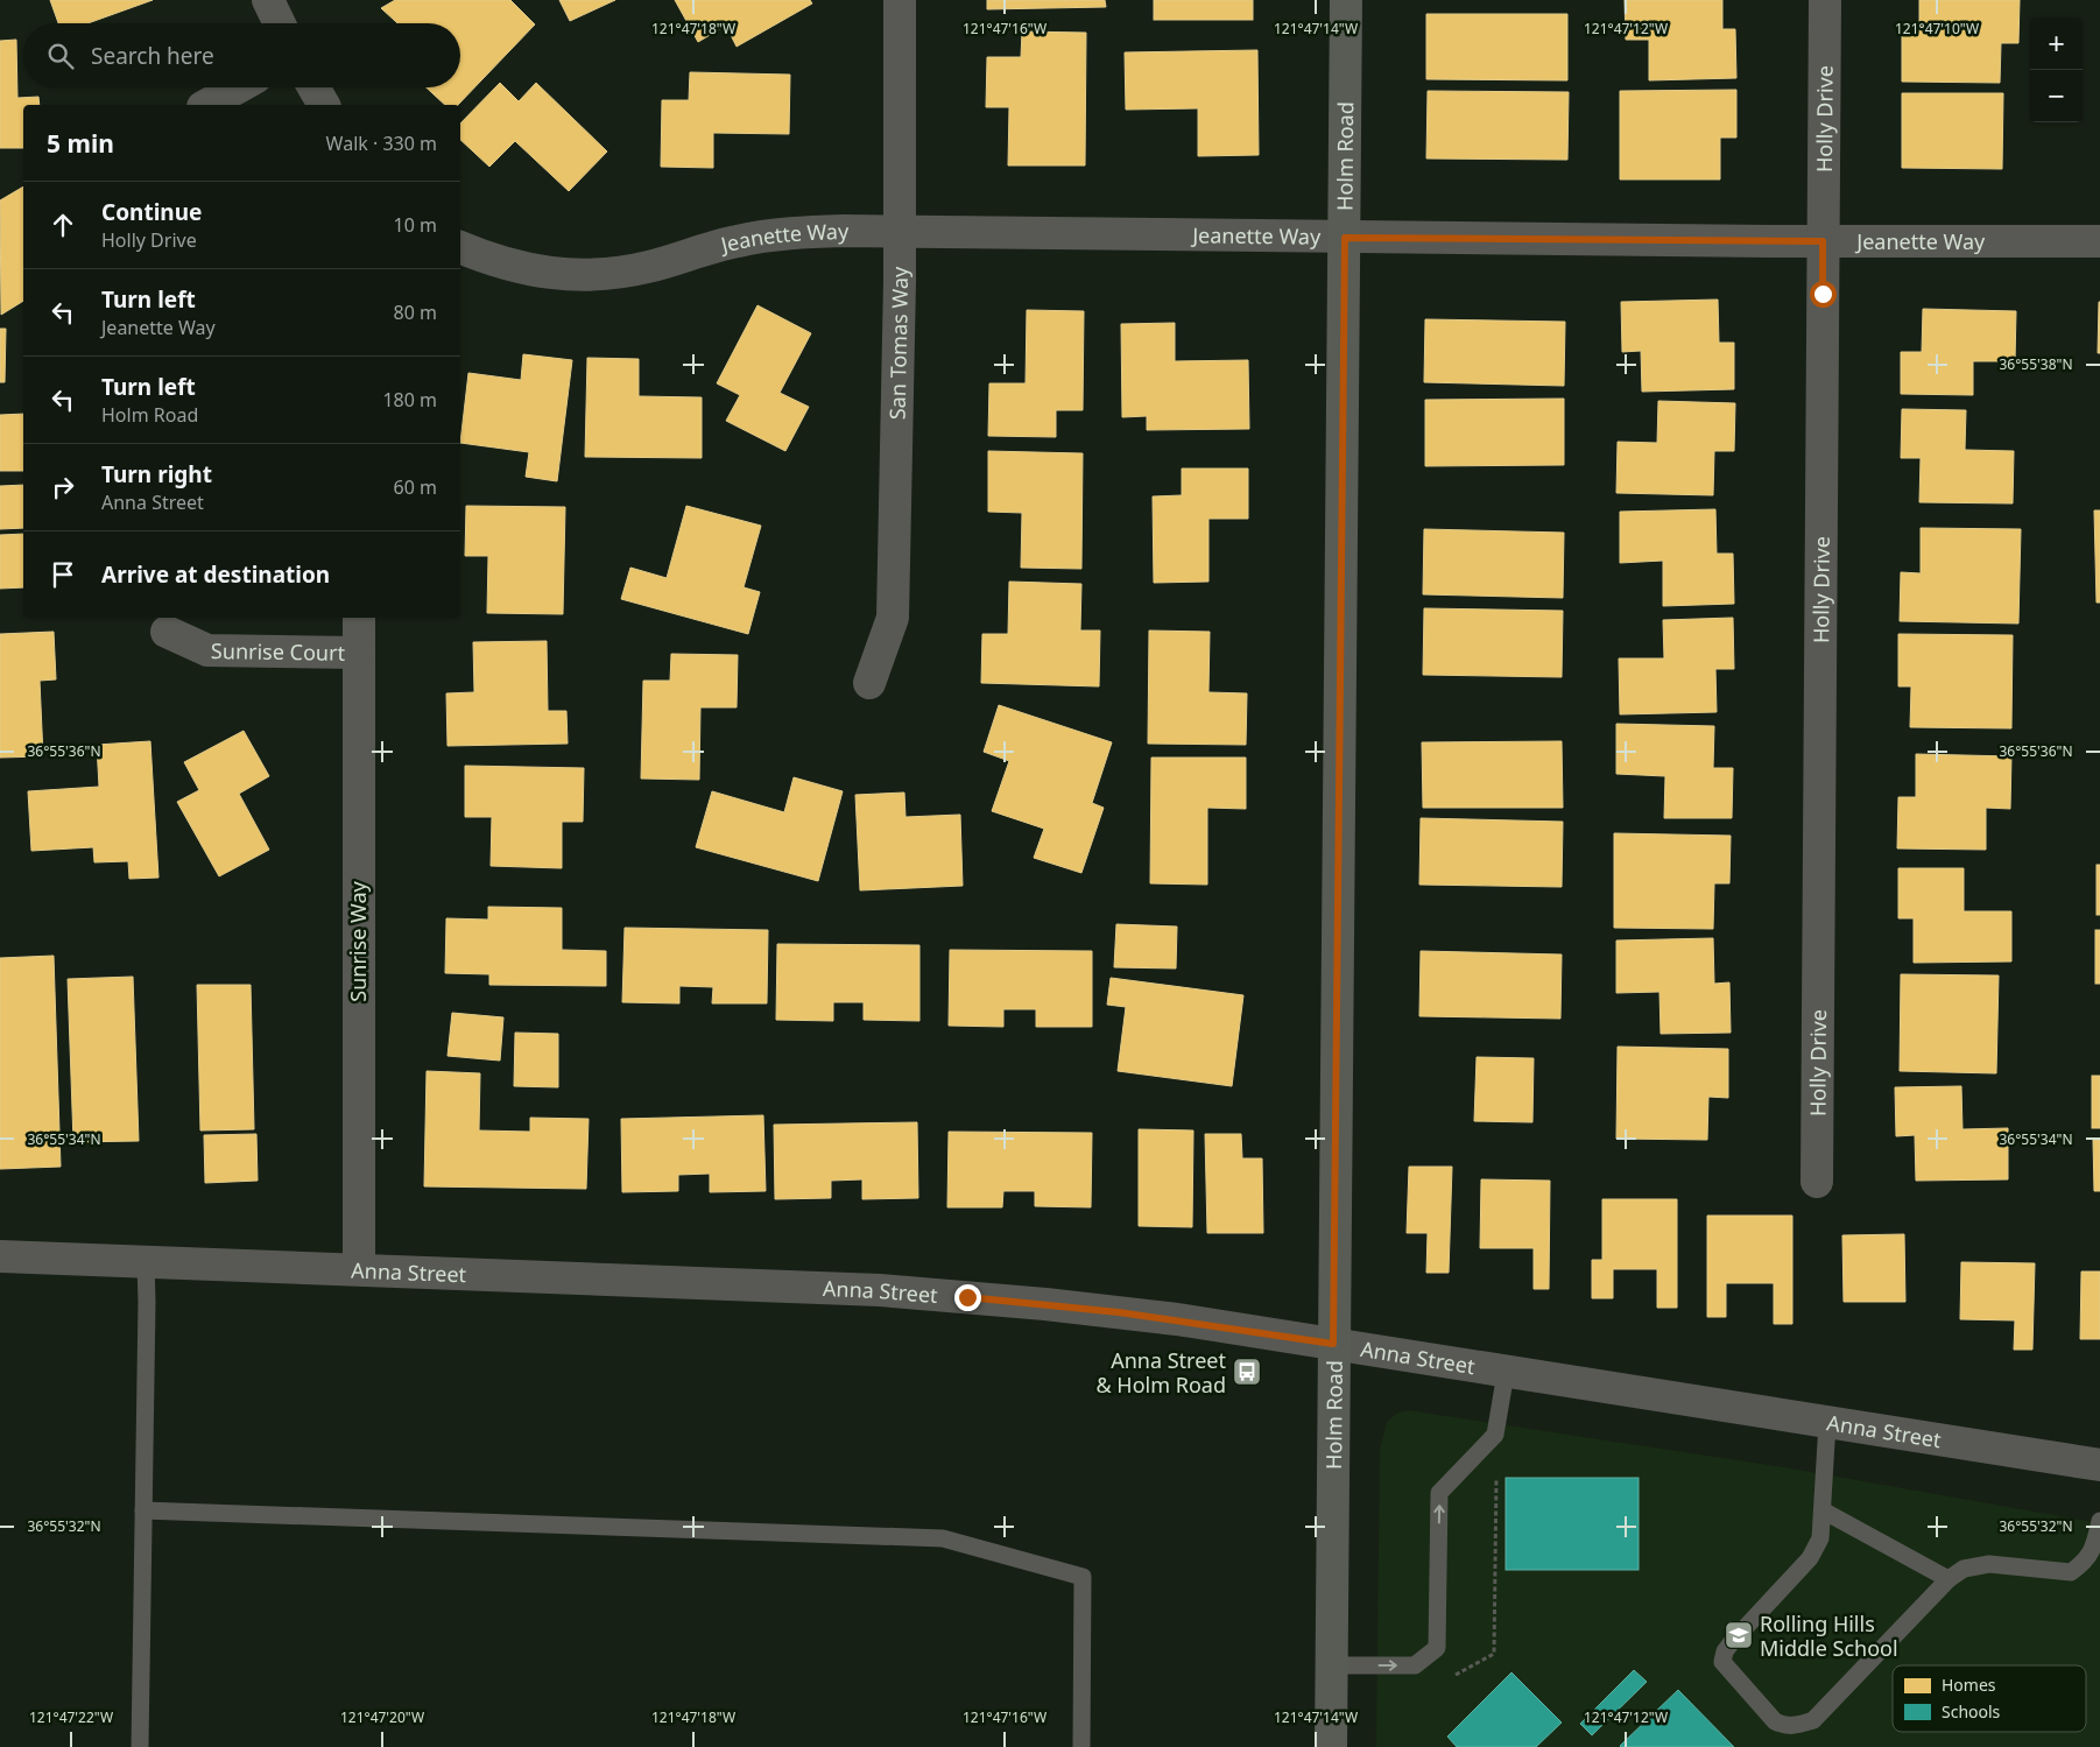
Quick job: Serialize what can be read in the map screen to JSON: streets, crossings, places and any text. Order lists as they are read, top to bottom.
{
  "streets": {
    "street": [
      "Holly Drive",
      "Holm Road",
      "Jeanette Way",
      "San Tomas Way",
      "Sunrise Court",
      "Sunrise Way",
      "Anna Street"
    ]
  },
  "crossings": [
    ["Holly Drive", "Jeanette Way"],
    ["Holm Road", "Jeanette Way"],
    ["Holm Road", "Anna Street"],
    ["Jeanette Way", "San Tomas Way"],
    ["Sunrise Court", "Sunrise Way"],
    ["Sunrise Way", "Anna Street"]
  ],
  "places": {
    "bus stop": ["Anna Street & Holm Road"],
    "school or university": ["Rolling Hills Middle School"]
  },
  "legend": ["Homes", "Schools"],
  "page": {
    "map_buttons": ["+", "−"],
    "search": "Search here",
    "heading": ["5 min", "Walk · 330 m"],
    "list": [
      ["Continue", "Holly Drive", "10 m"],
      ["Turn left", "Jeanette Way", "80 m"],
      ["Turn left", "Holm Road", "180 m"],
      ["Turn right", "Anna Street", "60 m"],
      "Arrive at destination"
    ]
  },
  "coordinates": [
    "121°47'18\"W",
    "121°47'16\"W",
    "121°47'14\"W",
    "121°47'12\"W",
    "121°47'10\"W",
    "36°55'38\"N",
    "36°55'36\"N",
    "36°55'34\"N",
    "36°55'32\"N",
    "121°47'22\"W",
    "121°47'20\"W"
  ]
}
